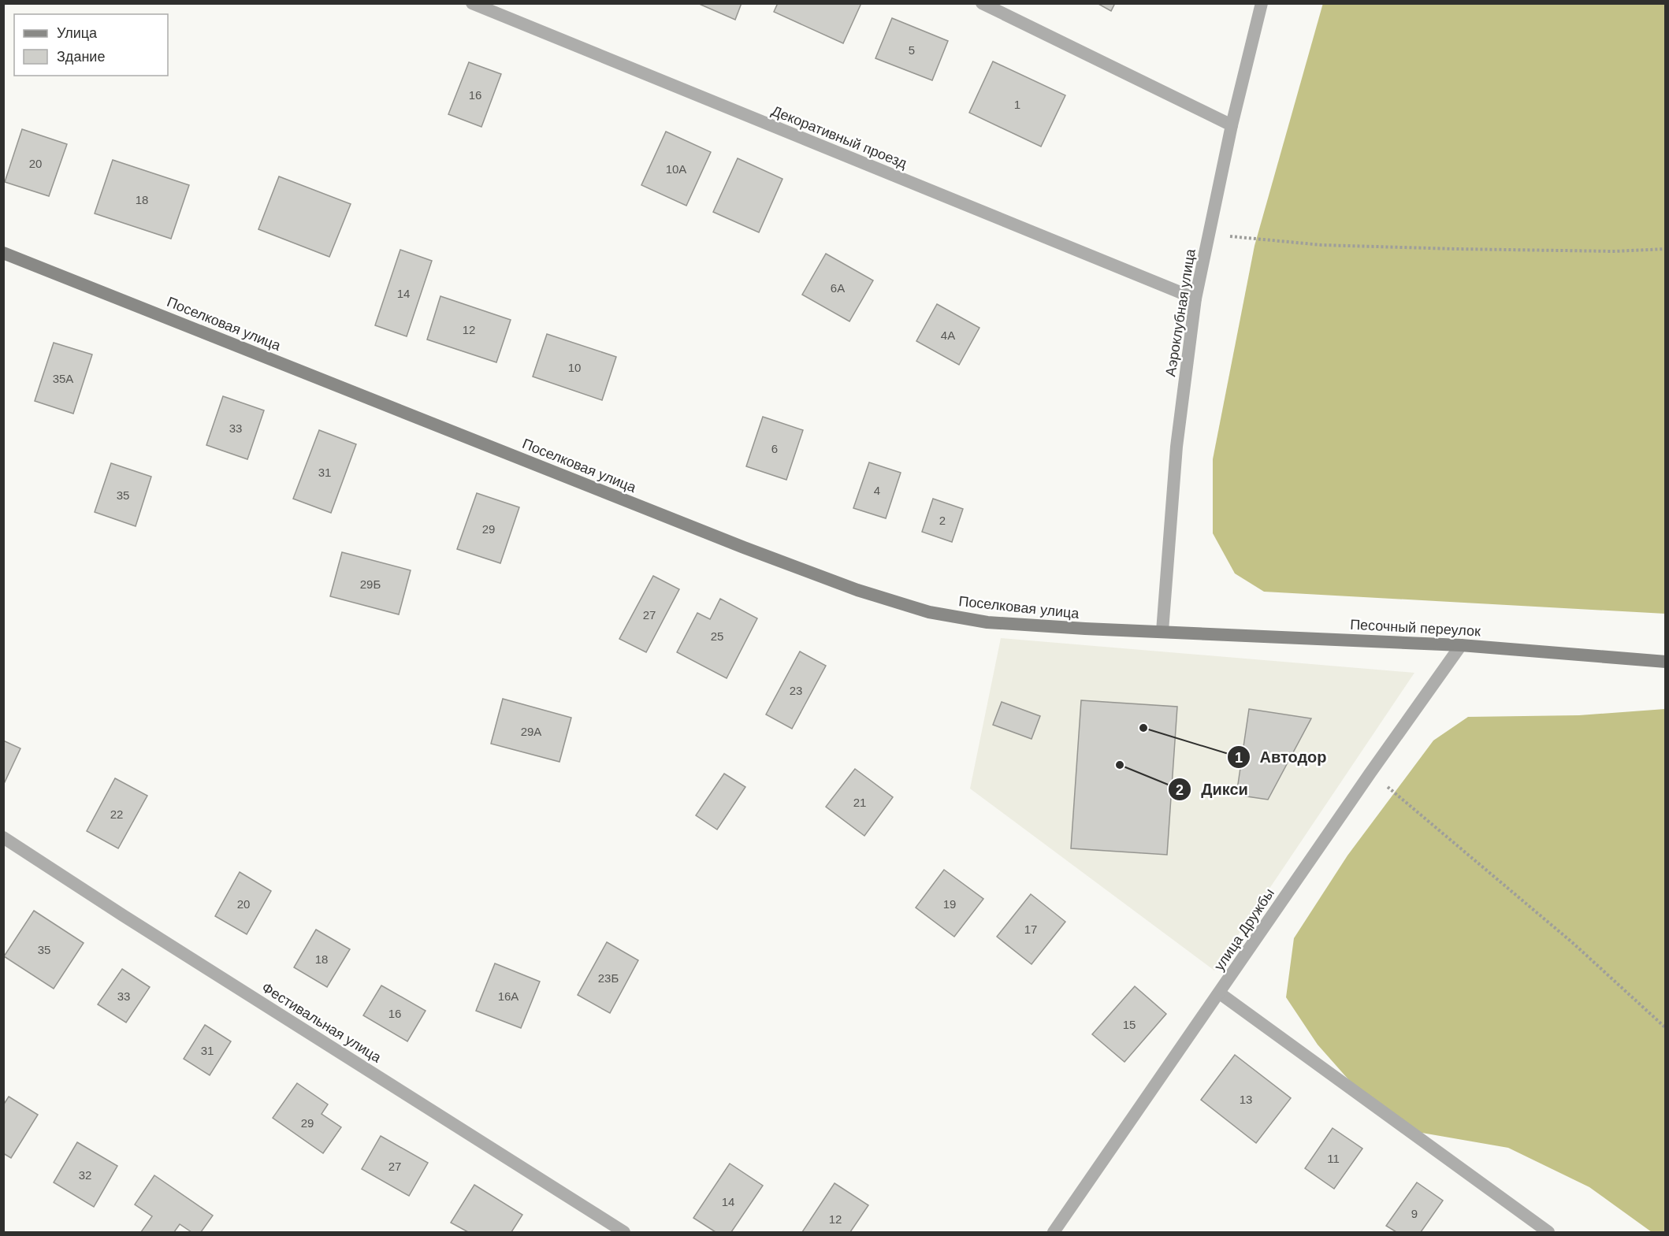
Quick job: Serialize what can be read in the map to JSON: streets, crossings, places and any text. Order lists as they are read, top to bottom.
{
  "streets": {
    "main road": ["Поселковая улица", "Песочный переулок"],
    "street": [
      "Декоративный проезд",
      "Аэроклубная улица",
      "улица Дружбы",
      "Фестивальная улица"
    ]
  },
  "crossings": [
    ["Декоративный проезд", "Аэроклубная улица"],
    ["Аэроклубная улица", "Поселковая улица"],
    ["Аэроклубная улица", "Песочный переулок"],
    ["Поселковая улица", "Песочный переулок"],
    ["Песочный переулок", "улица Дружбы"]
  ],
  "places": ["Автодор", "Дикси"],
  "house_numbers": [
    "5",
    "16",
    "1",
    "20",
    "10А",
    "18",
    "6А",
    "14",
    "12",
    "4А",
    "10",
    "35А",
    "33",
    "6",
    "31",
    "4",
    "35",
    "2",
    "29",
    "29Б",
    "27",
    "25",
    "23",
    "29А",
    "21",
    "22",
    "20",
    "19",
    "17",
    "35",
    "18",
    "23Б",
    "33",
    "16А",
    "16",
    "15",
    "31",
    "13",
    "29",
    "11",
    "27",
    "32",
    "14",
    "9",
    "12"
  ],
  "legend": ["Улица", "Здание"]
}
